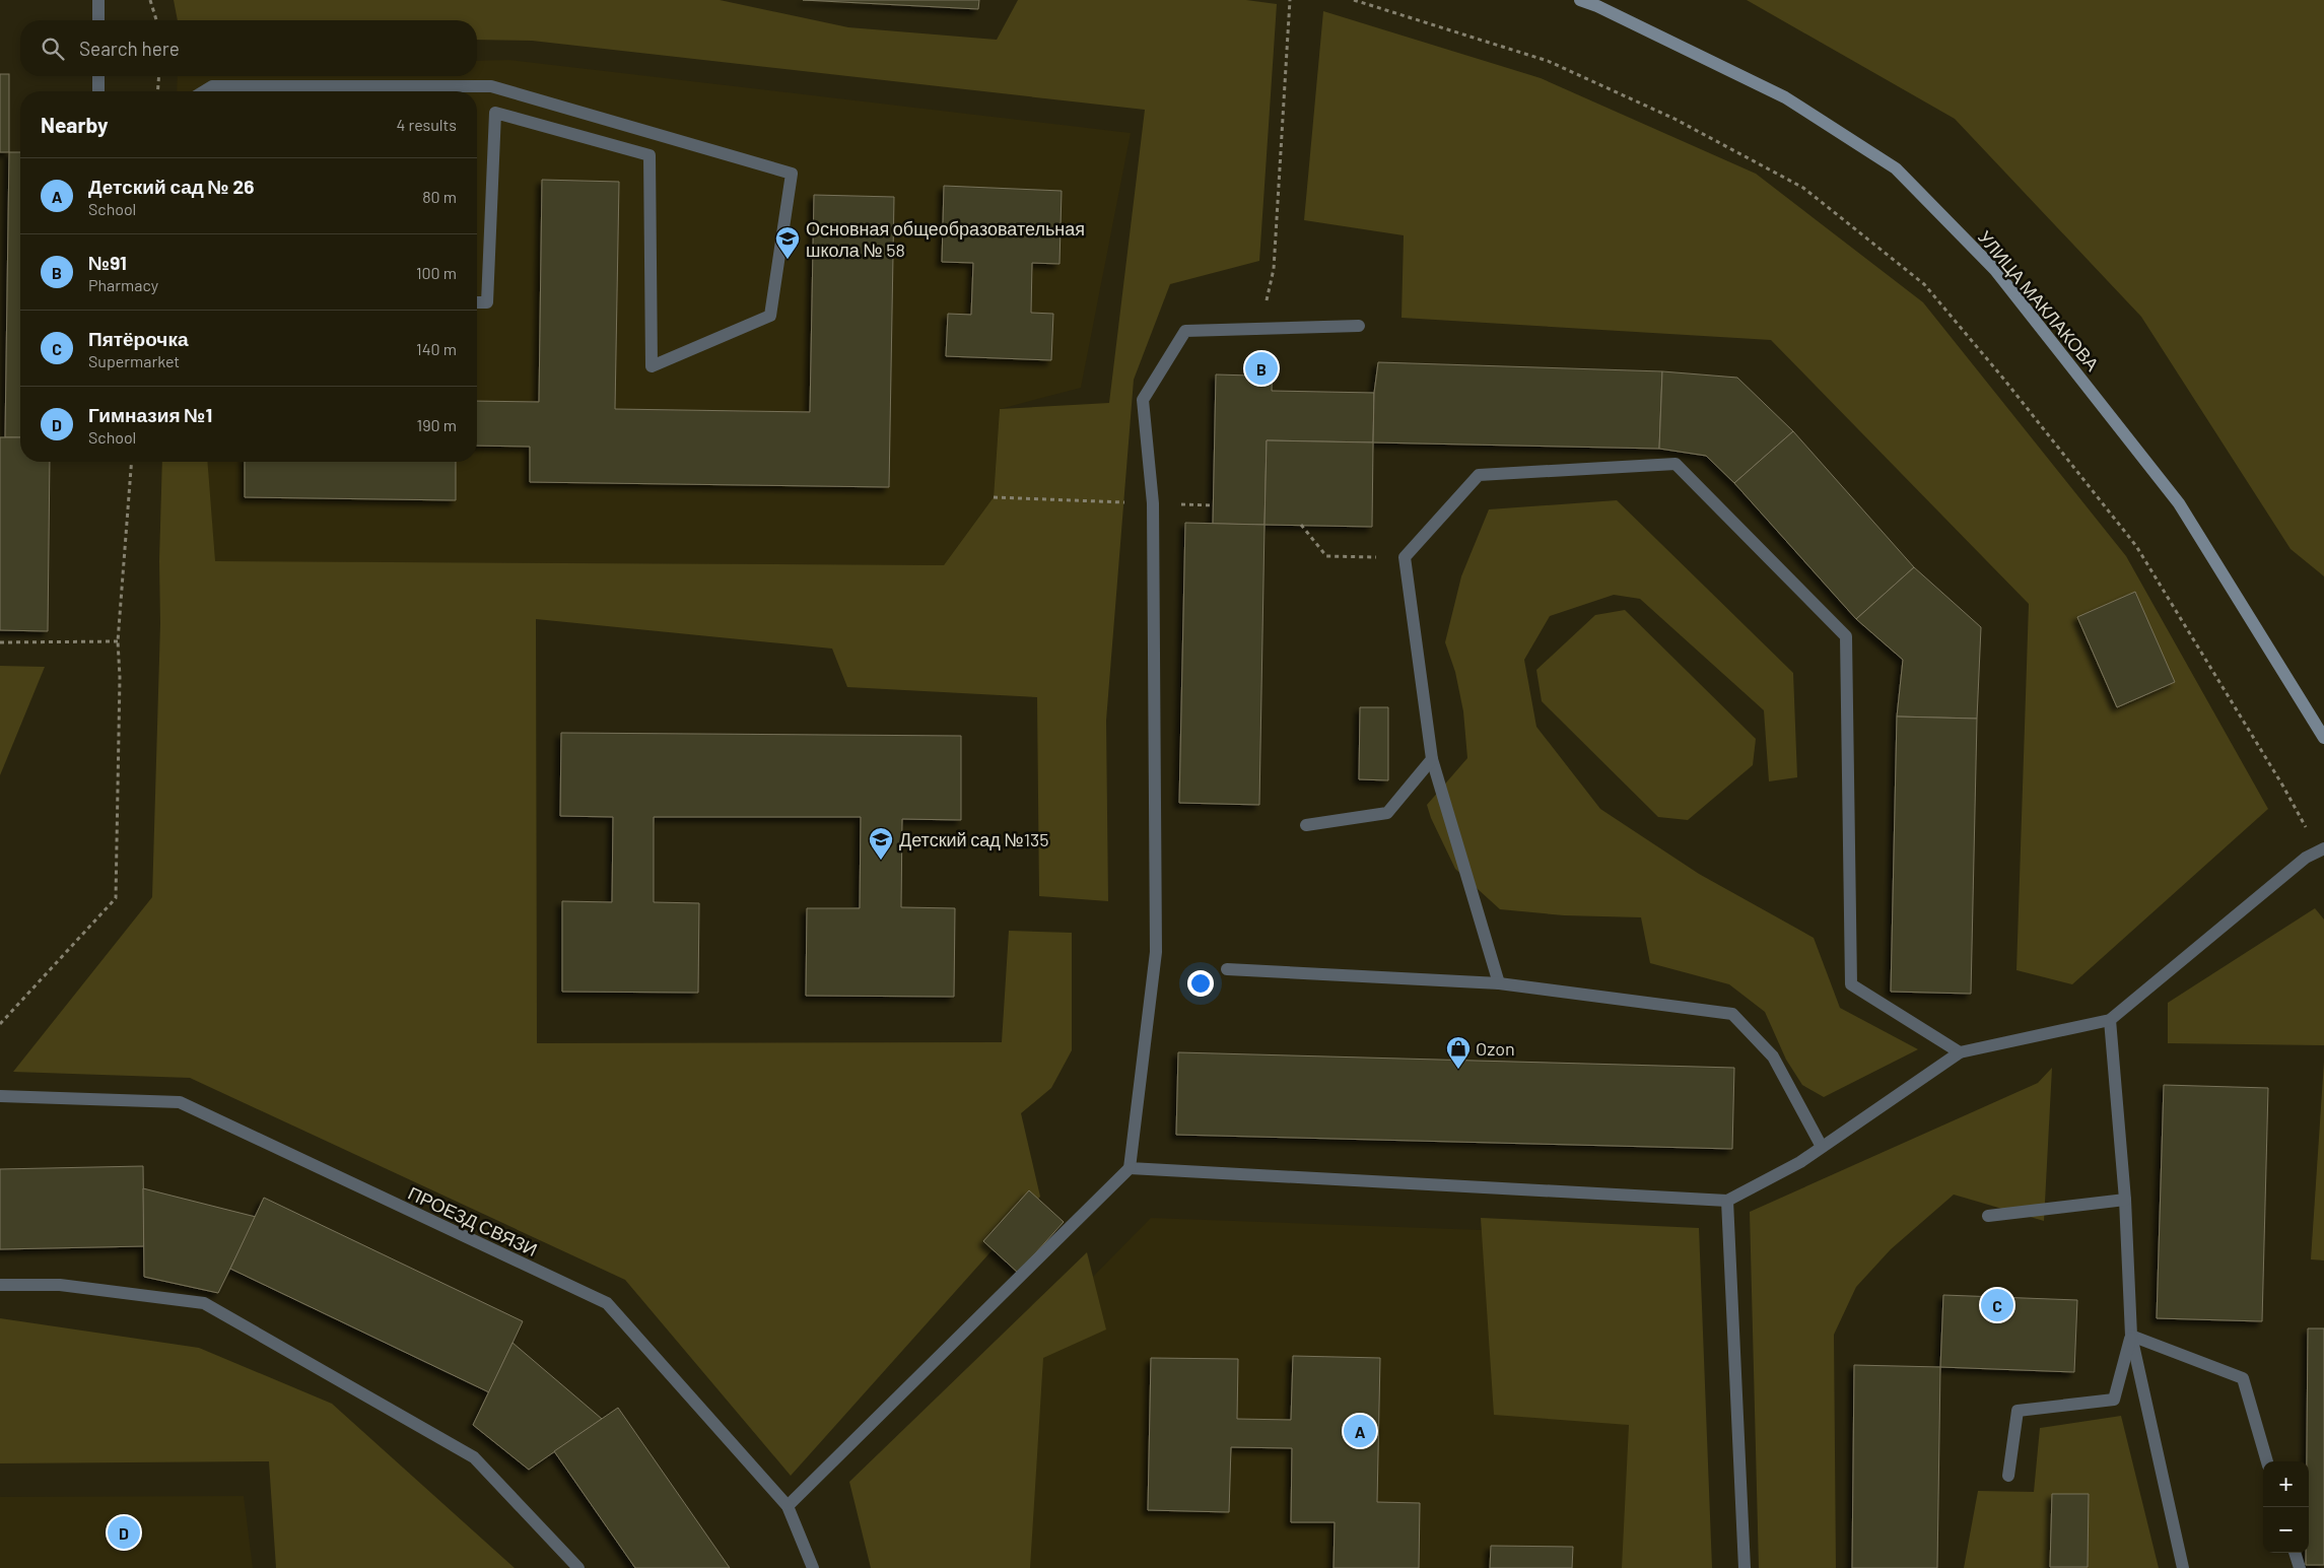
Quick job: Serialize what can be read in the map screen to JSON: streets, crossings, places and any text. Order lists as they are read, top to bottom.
{
  "streets": {
    "street": ["УЛИЦА МАКЛАКОВА", "ПРОЕЗД СВЯЗИ"]
  },
  "places": {
    "school or university": ["Основная общеобразовательная школа № 58", "Детский сад №135"],
    "shop": ["Ozon"]
  },
  "page": {
    "search": "Search here",
    "heading": ["Nearby", "4 results"],
    "list": [
      {
        "mark": "A",
        "name": "Детский сад № 26",
        "note": "School",
        "value": "80 m"
      },
      {
        "mark": "B",
        "name": "№91",
        "note": "Pharmacy",
        "value": "100 m"
      },
      {
        "mark": "C",
        "name": "Пятёрочка",
        "note": "Supermarket",
        "value": "140 m"
      },
      {
        "mark": "D",
        "name": "Гимназия №1",
        "note": "School",
        "value": "190 m"
      }
    ],
    "pins": [
      "B",
      "C",
      "A",
      "D"
    ],
    "map_buttons": ["+", "−"]
  }
}
